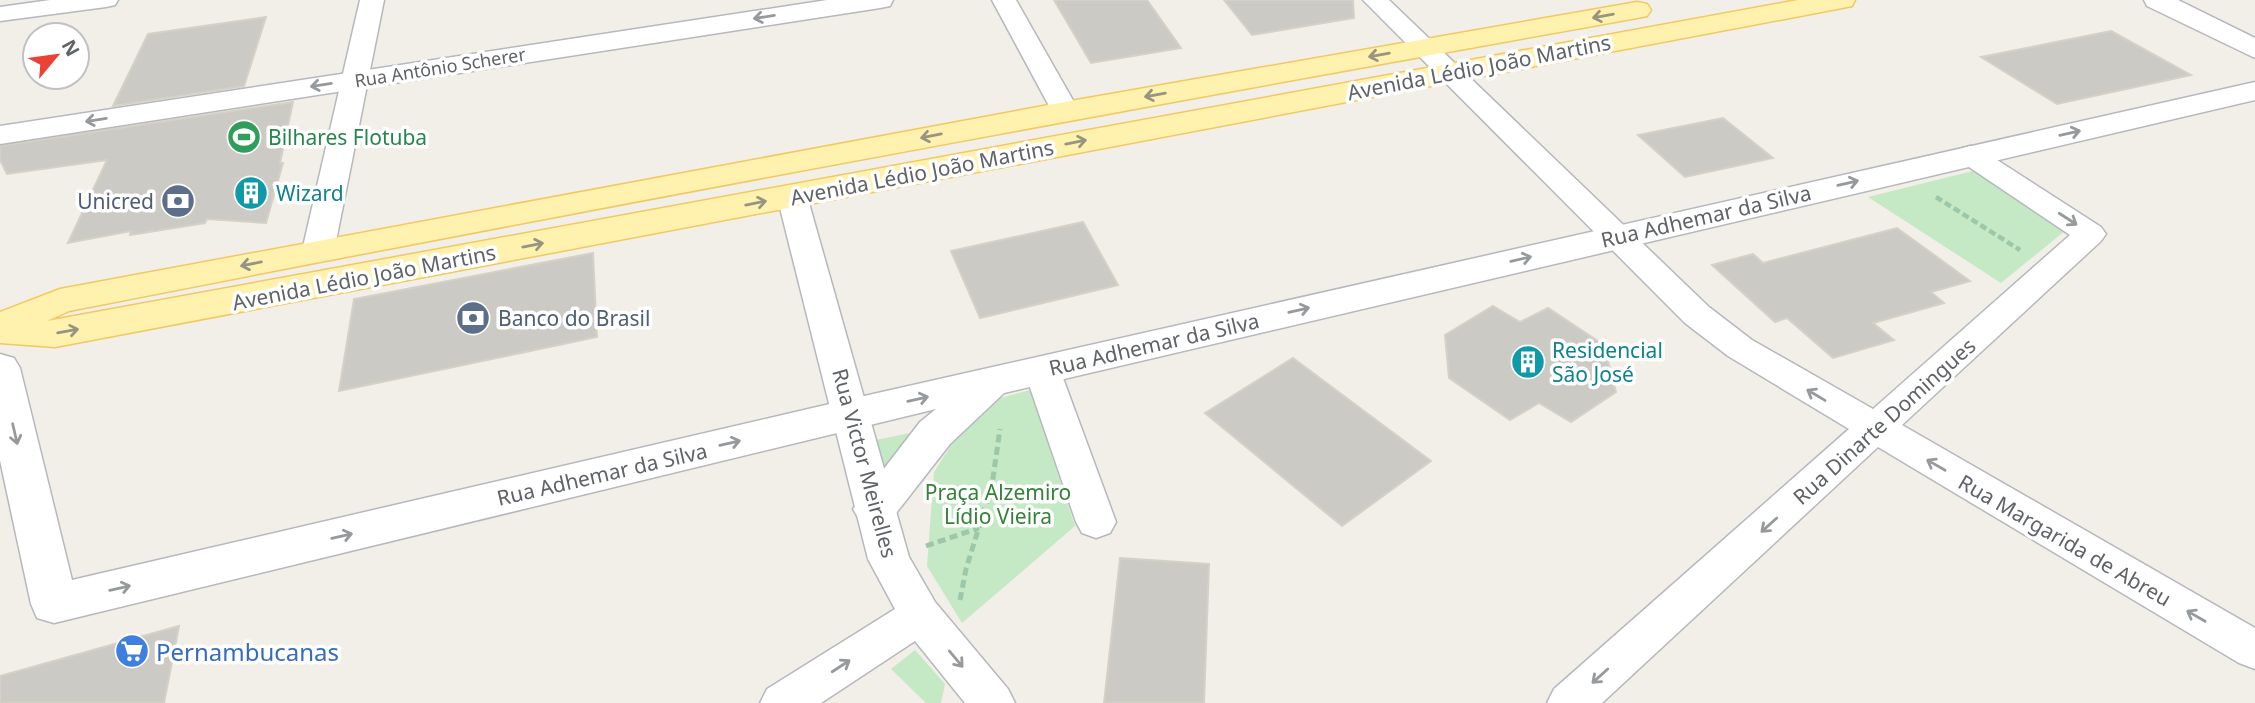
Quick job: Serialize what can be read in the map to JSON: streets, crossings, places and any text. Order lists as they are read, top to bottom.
{
  "streets": {
    "main road": ["Avenida Lédio João Martins"],
    "street": [
      "Rua Antônio Scherer",
      "Rua Adhemar da Silva",
      "Rua Dinarte Domingues",
      "Rua Victor Meirelles",
      "Rua Margarida de Abreu"
    ]
  },
  "crossings": [
    ["Avenida Lédio João Martins", "Rua Victor Meirelles"],
    ["Avenida Lédio João Martins", "Rua Margarida de Abreu"],
    ["Rua Adhemar da Silva", "Rua Dinarte Domingues"],
    ["Rua Adhemar da Silva", "Rua Victor Meirelles"],
    ["Rua Adhemar da Silva", "Rua Margarida de Abreu"],
    ["Rua Dinarte Domingues", "Rua Margarida de Abreu"]
  ],
  "one_way": [
    "Rua Antônio Scherer",
    "Rua Adhemar da Silva",
    "Rua Dinarte Domingues",
    "Rua Margarida de Abreu"
  ],
  "parks": ["Praça Alzemiro Lídio Vieira"],
  "places": {
    "sports": ["Bilhares Flotuba"],
    "building": ["Wizard", "Residencial São José"],
    "bank": ["Unicred", "Banco do Brasil"],
    "supermarket": ["Pernambucanas"]
  },
  "north": "top right"
}
